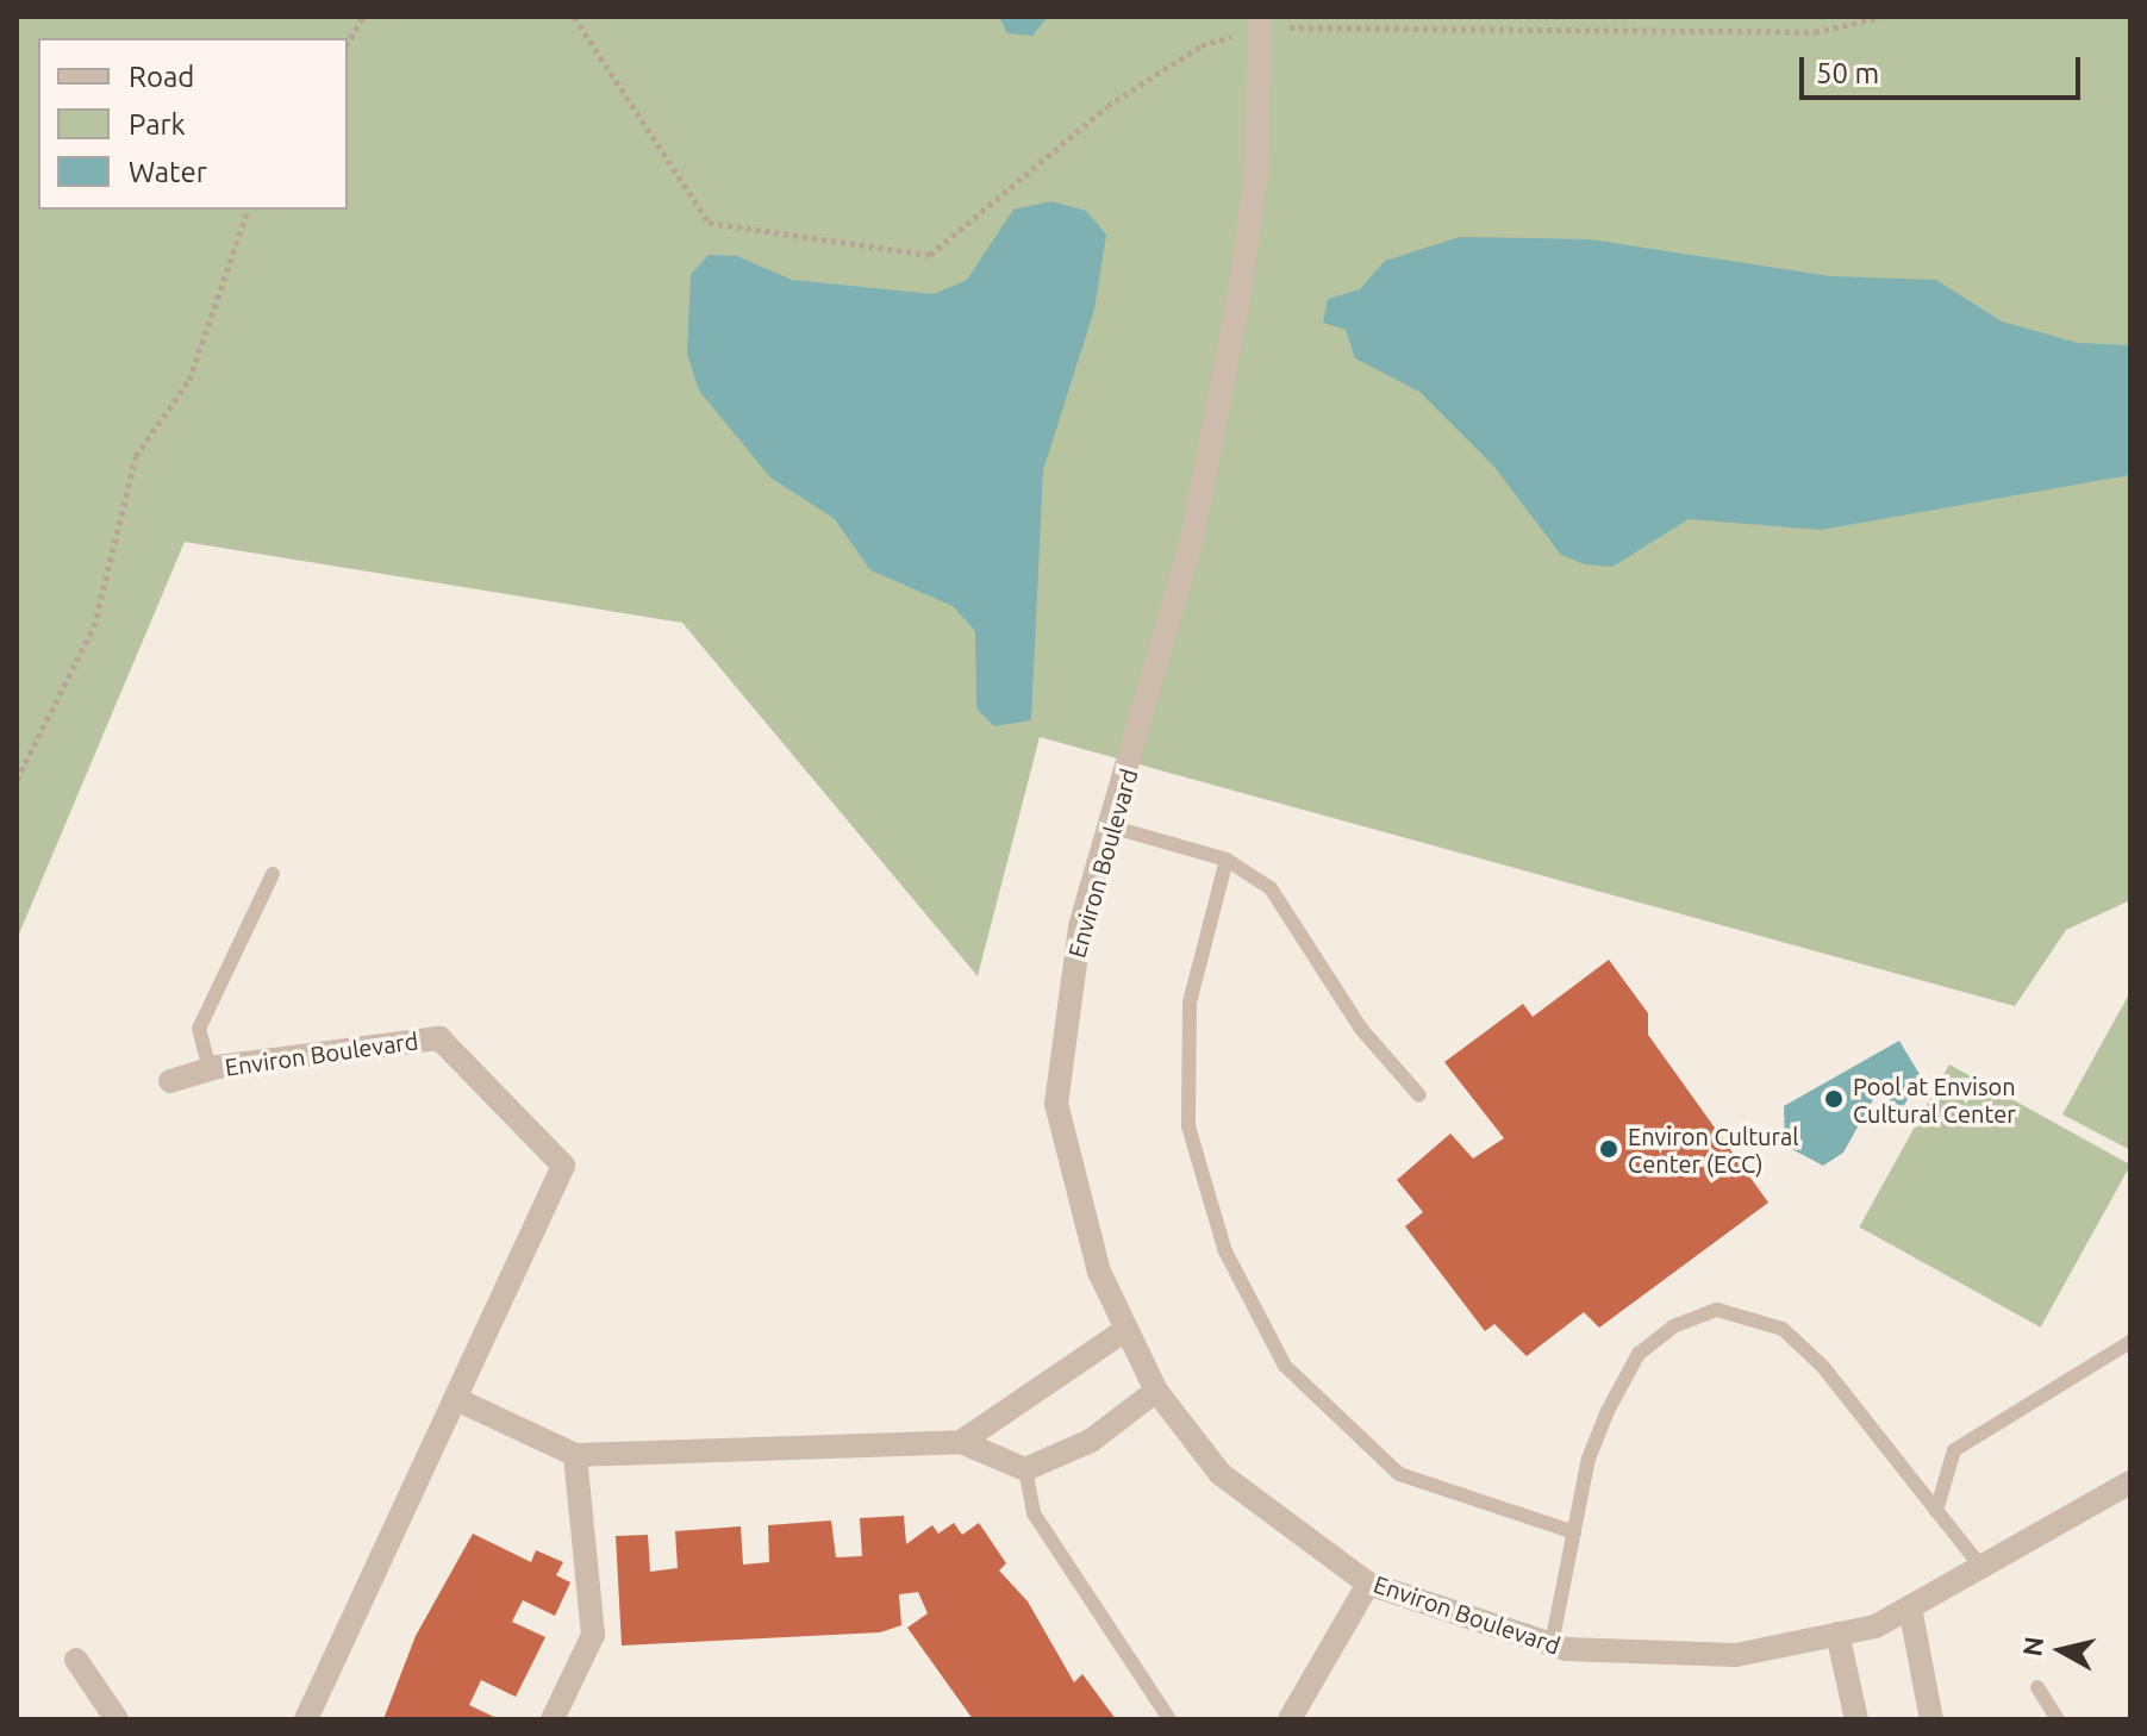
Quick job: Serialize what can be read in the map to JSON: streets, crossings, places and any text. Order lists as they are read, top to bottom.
{
  "streets": {
    "street": ["Environ Boulevard"]
  },
  "places": ["Pool at Envison Cultural Center", "Environ Cultural Center (ECC)"],
  "legend": ["Road", "Park", "Water"],
  "scale_bar": "50 m",
  "north": "left"
}
